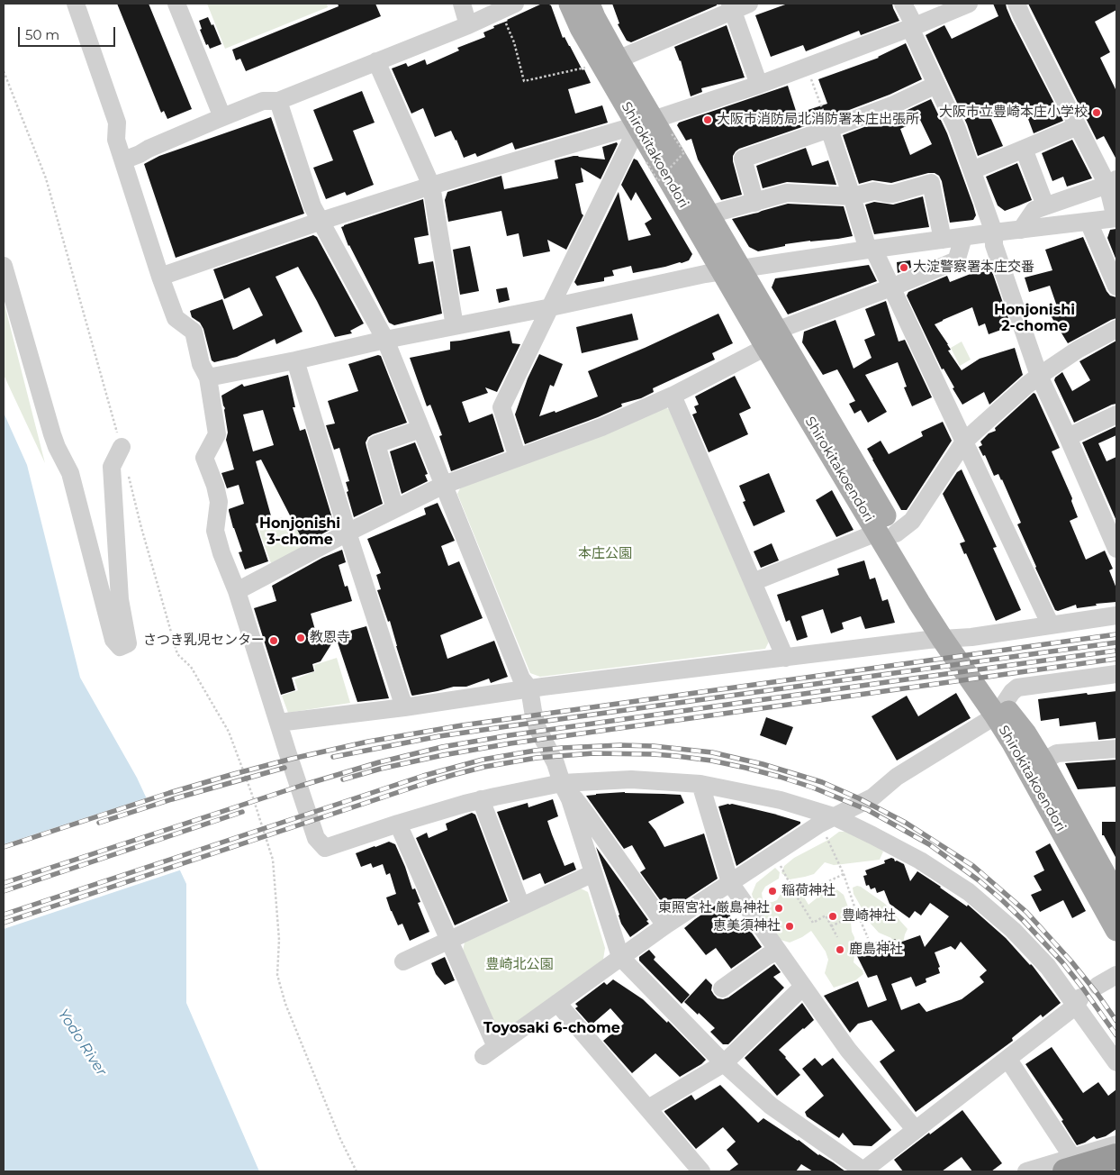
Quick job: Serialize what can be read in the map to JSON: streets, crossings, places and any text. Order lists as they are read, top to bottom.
{
  "streets": {
    "main road": ["Shirokitakoendori"]
  },
  "districts": ["Honjonishi 2-chome", "Honjonishi 3-chome", "Toyosaki 6-chome"],
  "water": ["Yodo River"],
  "parks": ["本庄公園", "豊崎北公園"],
  "places": [
    "大阪市立豊崎本庄小学校",
    "大阪市消防局北消防署本庄出張所",
    "大淀警察署本庄交番",
    "教恩寺",
    "さつき乳児センター",
    "稲荷神社",
    "東照宮社 厳島神社",
    "豊崎神社",
    "恵美須神社",
    "鹿島神社"
  ],
  "scale_bar": "50 m"
}
